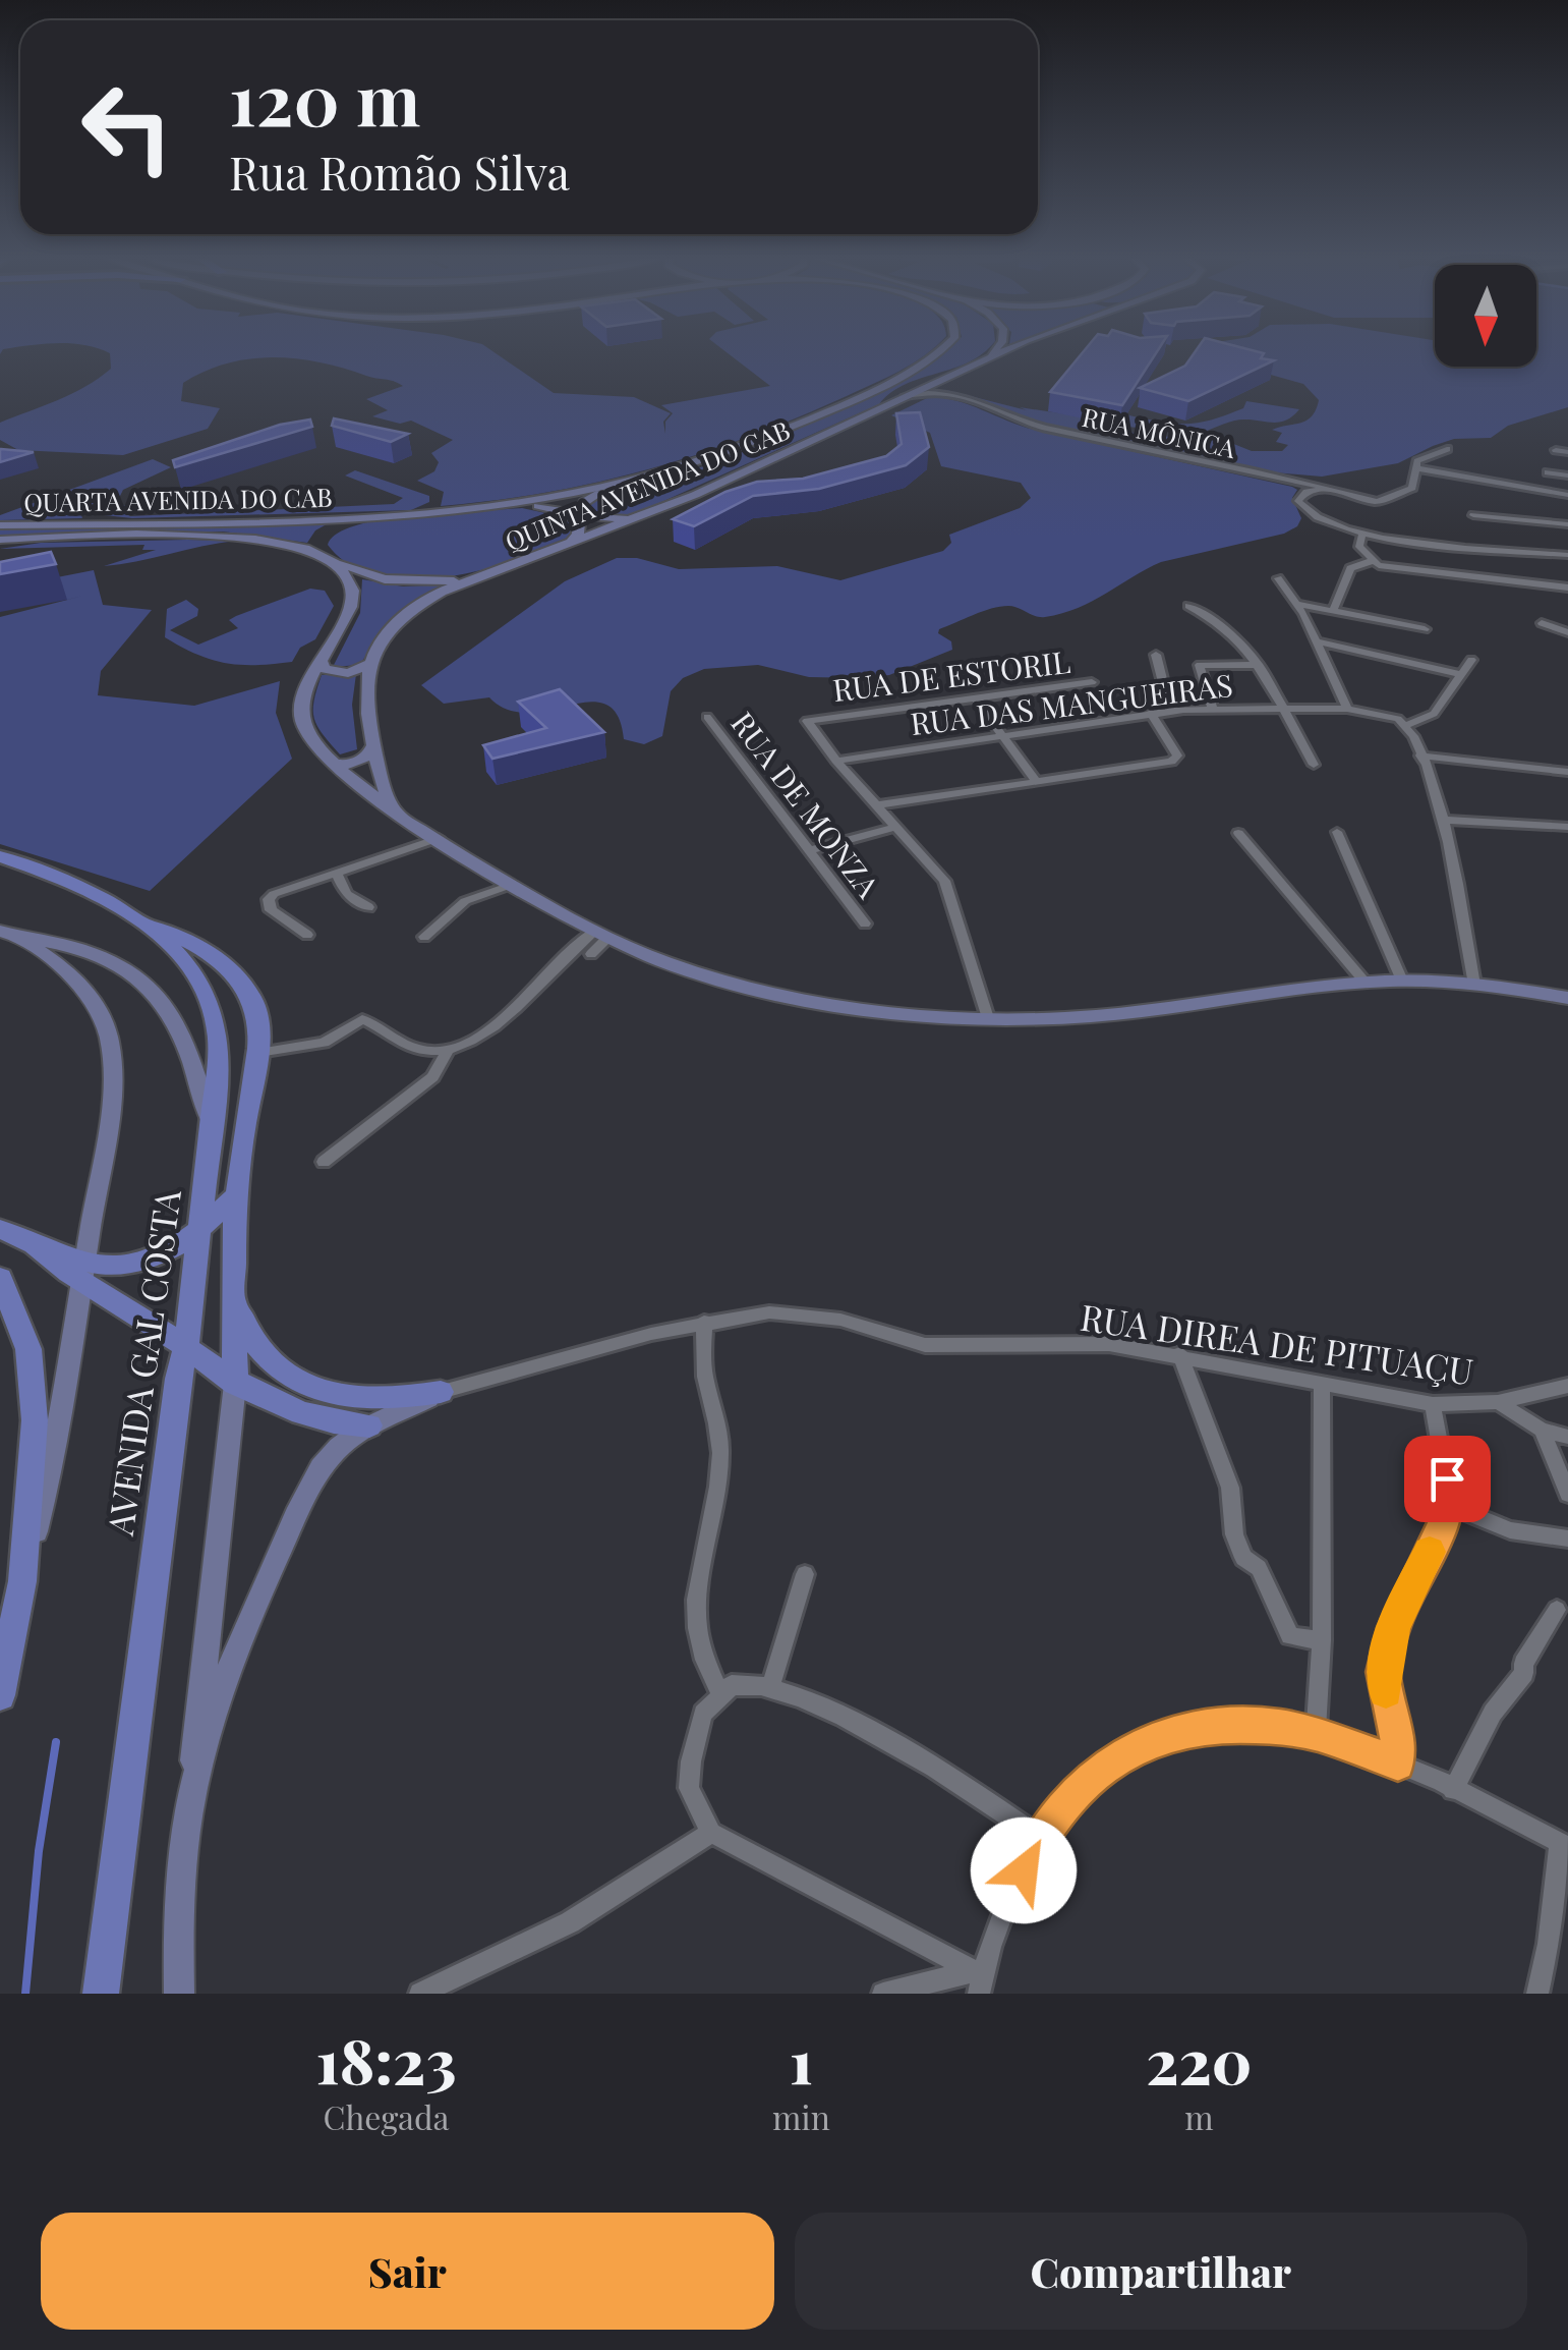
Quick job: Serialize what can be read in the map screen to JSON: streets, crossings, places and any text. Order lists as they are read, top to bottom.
{
  "streets": {
    "main road": ["QUINTA AVENIDA DO CAB", "QUARTA AVENIDA DO CAB", "AVENIDA GAL COSTA"],
    "street": [
      "RUA MÔNICA",
      "RUA DE ESTORIL",
      "RUA DAS MANGUEIRAS",
      "RUA DE MONZA",
      "RUA DIREA DE PITUAÇU"
    ]
  },
  "crossings": [
    ["RUA MÔNICA", "QUINTA AVENIDA DO CAB"],
    ["QUINTA AVENIDA DO CAB", "QUARTA AVENIDA DO CAB"],
    ["RUA DE ESTORIL", "RUA DAS MANGUEIRAS"]
  ],
  "north": "bottom",
  "page": {
    "turn": ["120 m", "Rua Romão Silva"],
    "eta": [
      "18:23",
      "Chegada",
      "1",
      "min",
      "220",
      "m"
    ],
    "buttons": ["Sair", "Compartilhar"]
  }
}
